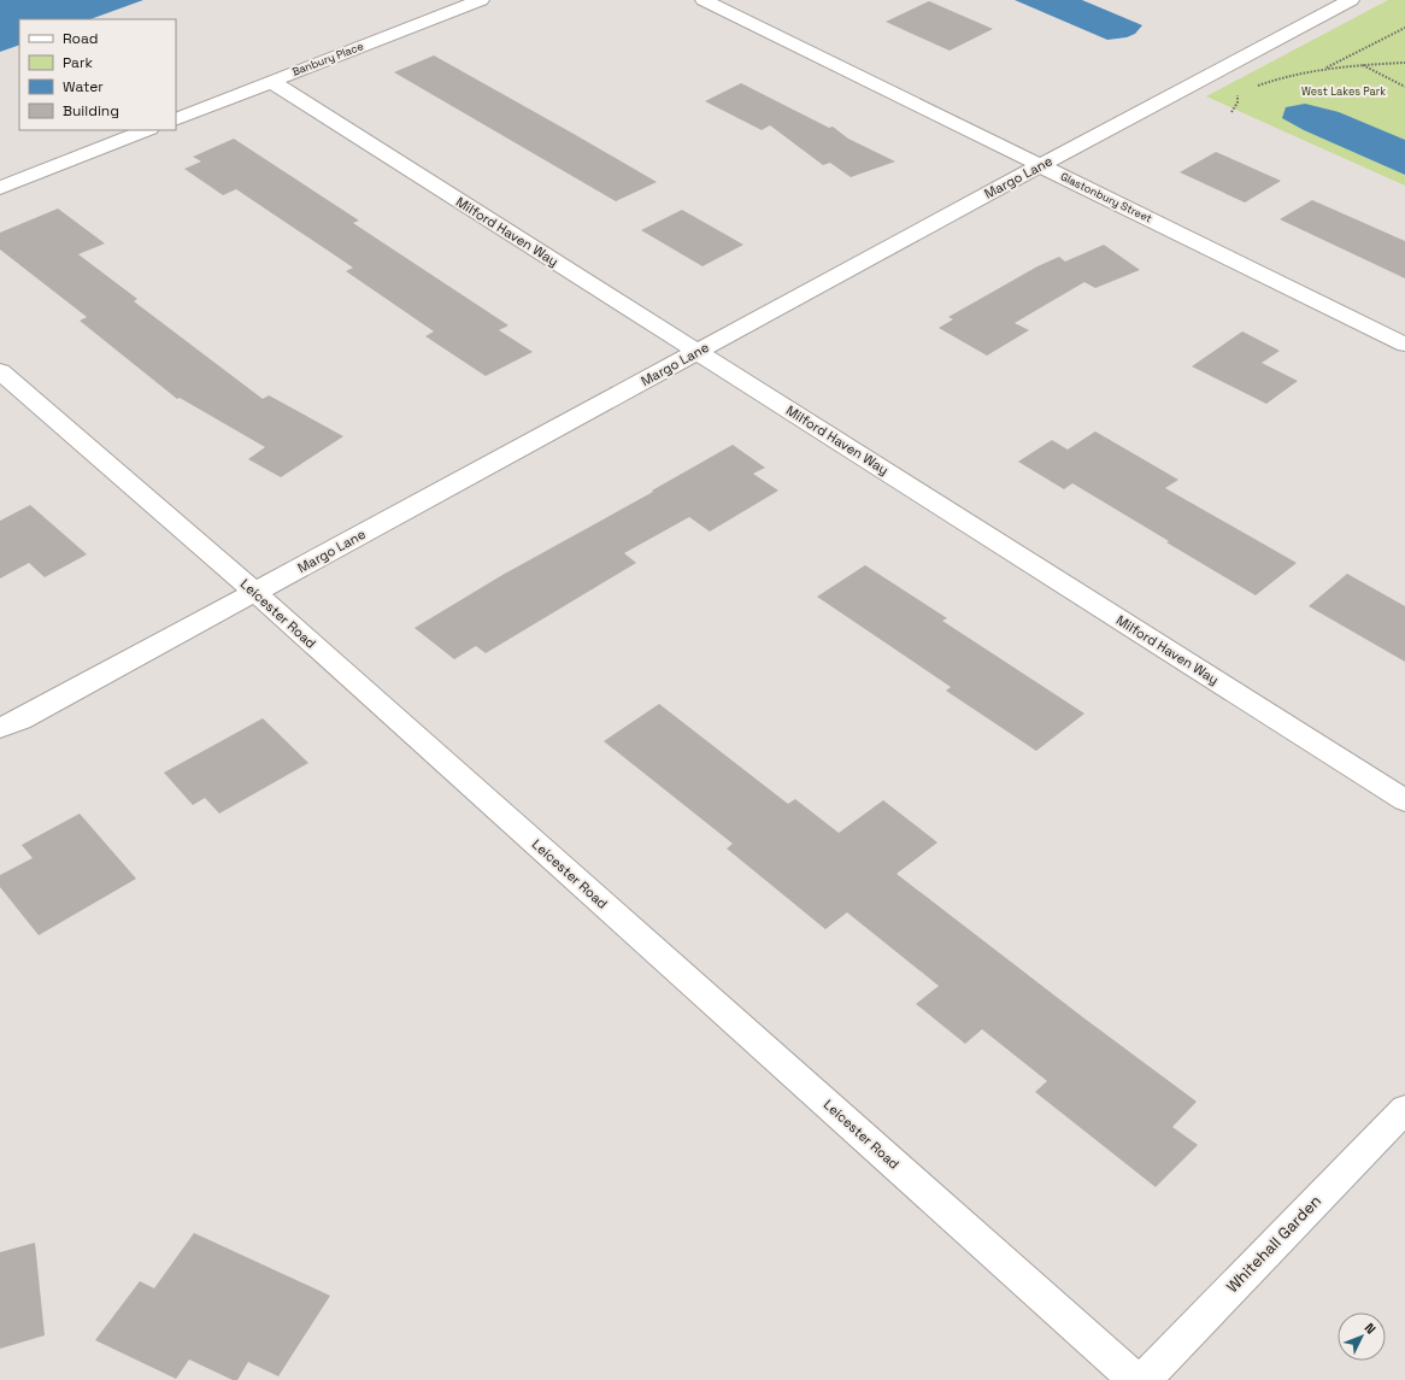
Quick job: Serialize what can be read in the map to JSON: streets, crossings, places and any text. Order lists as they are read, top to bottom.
{
  "streets": {
    "street": [
      "Banbury Place",
      "Margo Lane",
      "Glastonbury Street",
      "Milford Haven Way",
      "Leicester Road",
      "Whitehall Garden"
    ]
  },
  "crossings": [
    ["Banbury Place", "Milford Haven Way"],
    ["Margo Lane", "Glastonbury Street"],
    ["Margo Lane", "Milford Haven Way"],
    ["Margo Lane", "Leicester Road"]
  ],
  "parks": ["West Lakes Park"],
  "legend": [
    "Road",
    "Park",
    "Water",
    "Building"
  ],
  "north": "top right"
}
